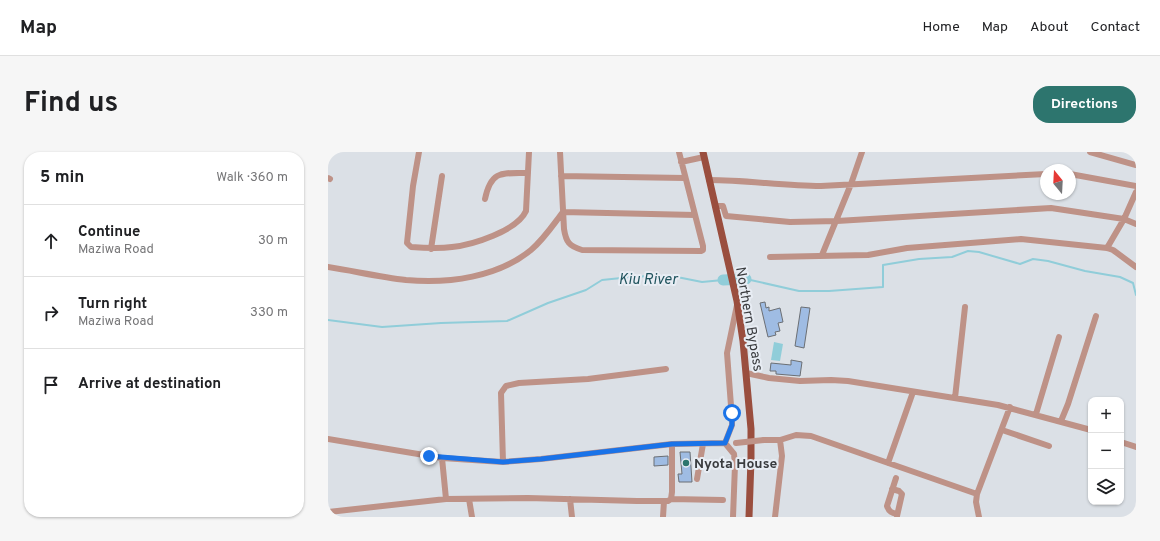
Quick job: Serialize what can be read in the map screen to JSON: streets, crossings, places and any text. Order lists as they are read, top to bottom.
{
  "streets": {
    "main road": ["Northern Bypass"]
  },
  "water": ["Kiu River"],
  "places": ["Nyota House"],
  "north": "top",
  "page": {
    "header": "Map",
    "nav": [
      "Home",
      "Map",
      "About",
      "Contact"
    ],
    "title": "Find us",
    "buttons": "Directions",
    "heading": ["5 min", "Walk · 360 m"],
    "list": [
      ["Continue", "Maziwa Road", "30 m"],
      ["Turn right", "Maziwa Road", "330 m"],
      "Arrive at destination"
    ],
    "map_buttons": ["+", "−"]
  }
}
